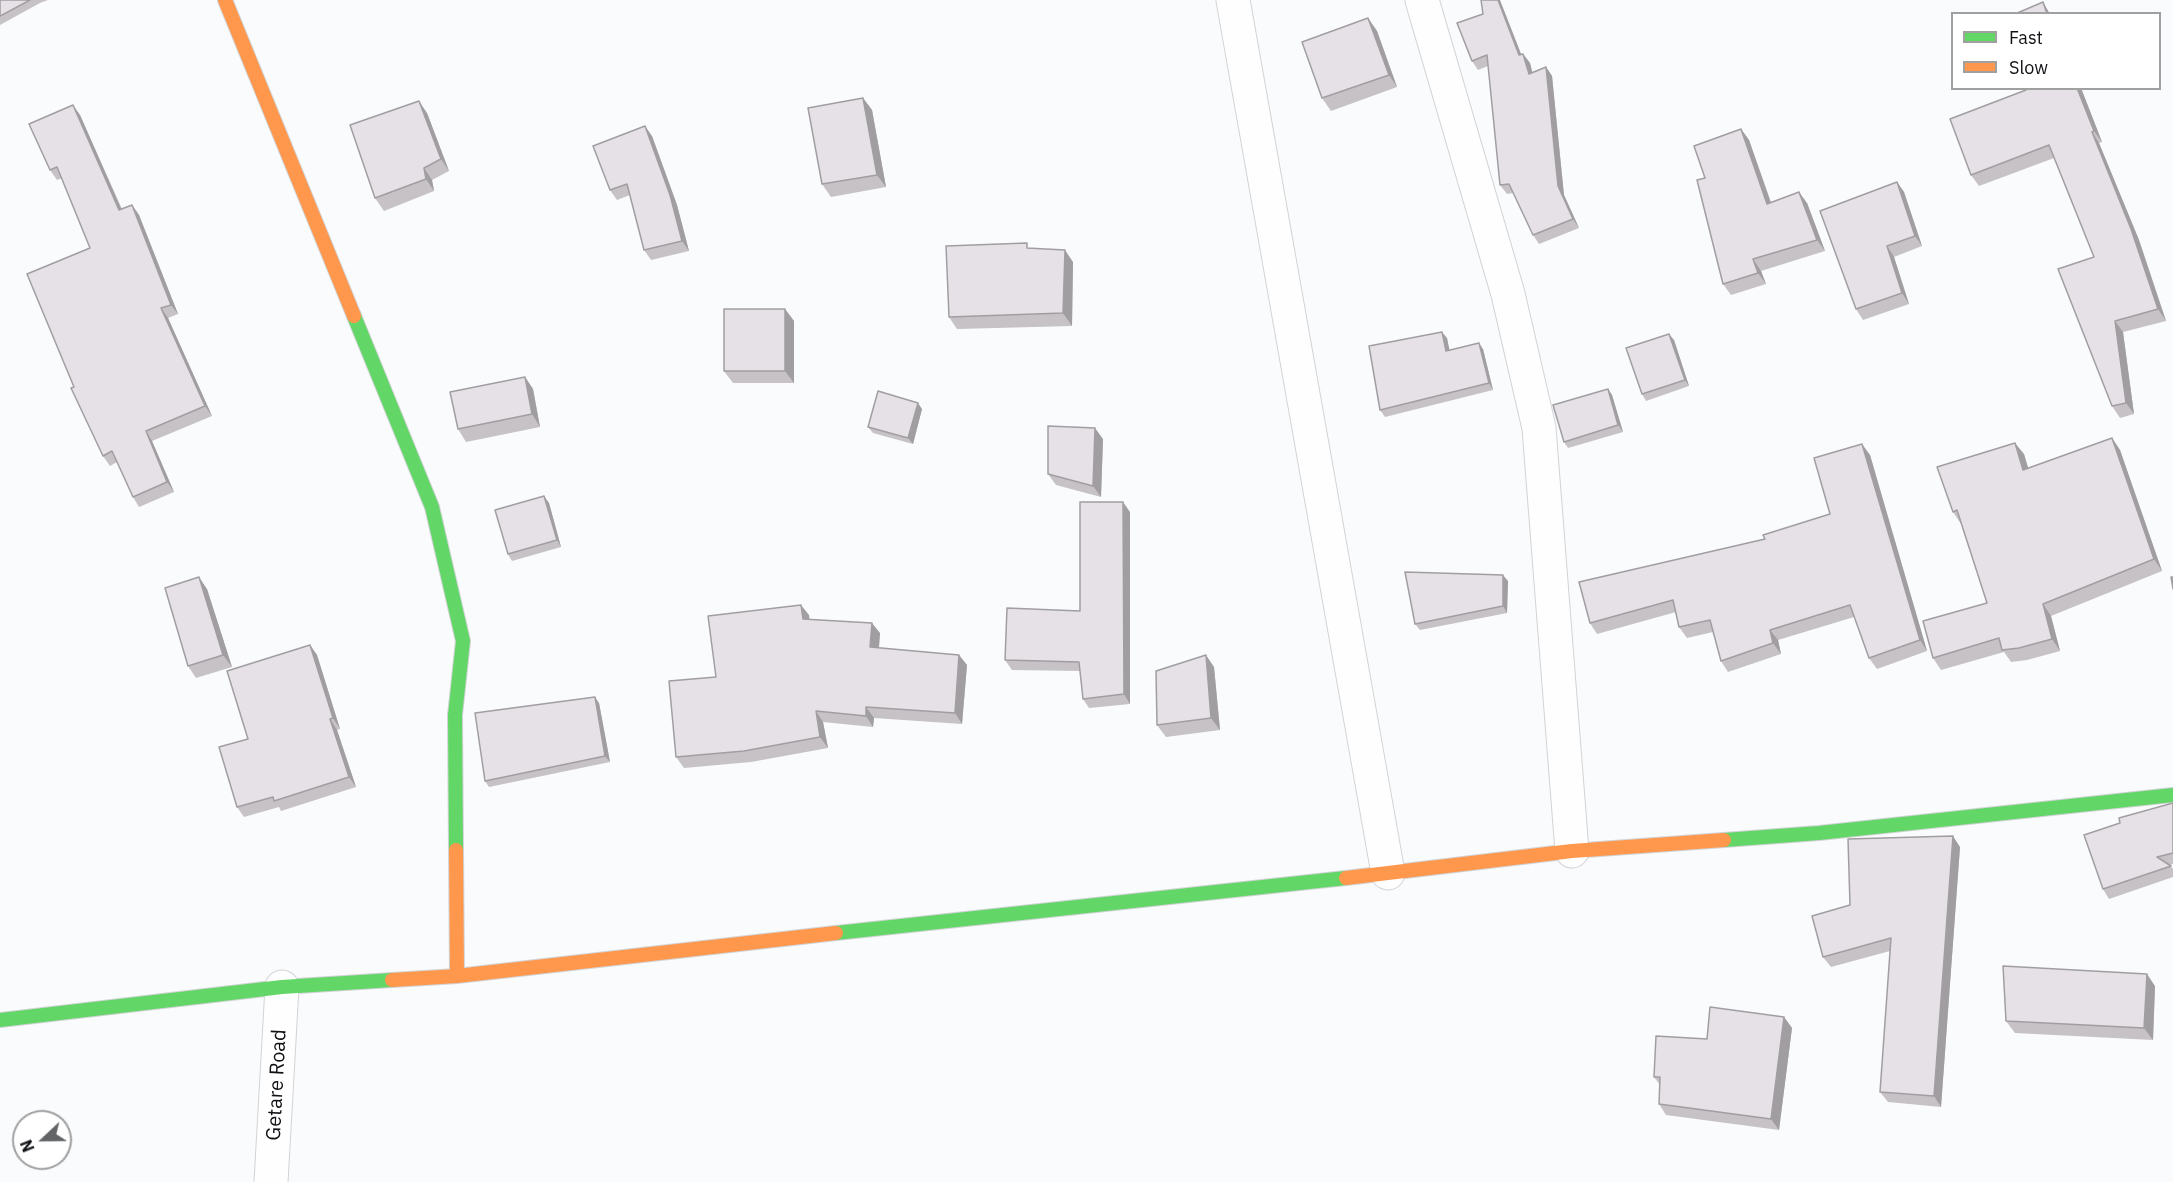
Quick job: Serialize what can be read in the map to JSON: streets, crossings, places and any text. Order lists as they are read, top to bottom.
{
  "streets": {
    "street": ["Getare Road"]
  },
  "legend": ["Fast", "Slow"],
  "north": "left"
}
